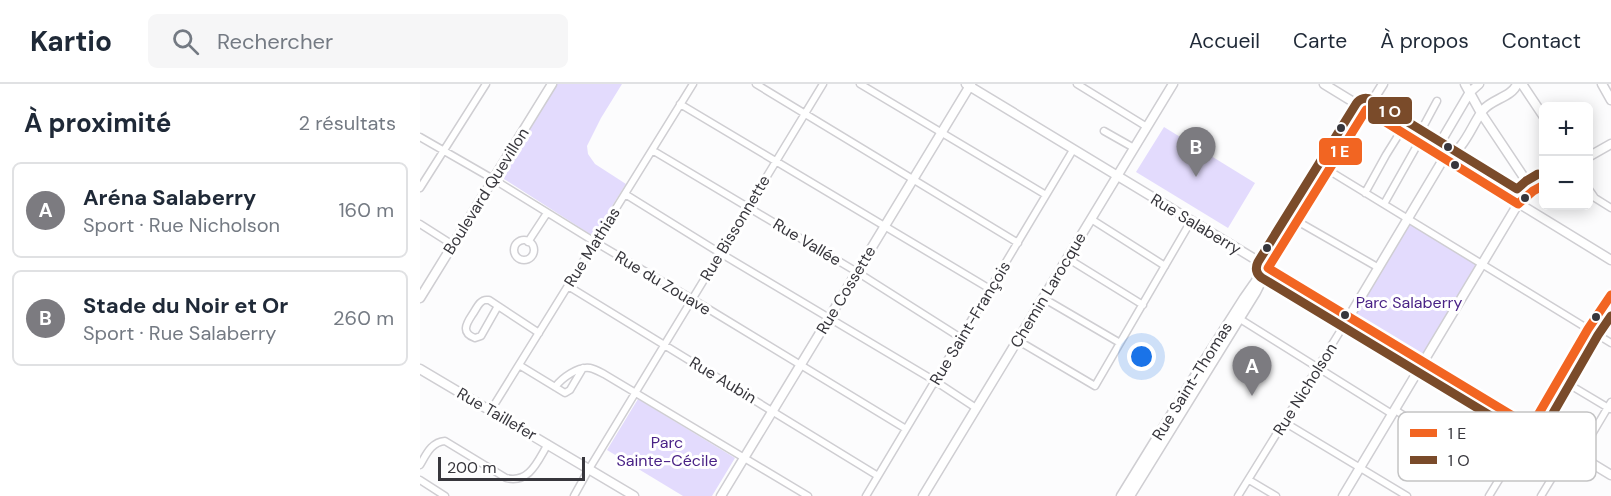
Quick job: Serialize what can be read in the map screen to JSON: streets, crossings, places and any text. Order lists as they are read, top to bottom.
{
  "streets": {
    "street": [
      "Boulevard Quevillon",
      "Rue Salaberry",
      "Rue Bissonnette",
      "Rue Vallée",
      "Rue Mathias",
      "Rue du Zouave",
      "Rue Cossette",
      "Chemin Larocque",
      "Rue Saint-François",
      "Rue Aubin",
      "Rue Saint-Thomas",
      "Rue Nicholson",
      "Rue Taillefer"
    ]
  },
  "crossings": [
    ["Boulevard Quevillon", "Rue du Zouave"],
    ["Rue Salaberry", "Rue Cossette"],
    ["Rue Salaberry", "Chemin Larocque"],
    ["Rue Salaberry", "Rue Saint-François"],
    ["Rue Salaberry", "Rue Saint-Thomas"],
    ["Rue Salaberry", "Rue Nicholson"],
    ["Rue Bissonnette", "Rue Vallée"],
    ["Rue Bissonnette", "Rue du Zouave"],
    ["Rue Bissonnette", "Rue Aubin"],
    ["Rue Bissonnette", "Rue Taillefer"],
    ["Rue Vallée", "Rue Mathias"],
    ["Rue Vallée", "Rue Cossette"],
    ["Rue Vallée", "Rue Saint-François"],
    ["Rue Mathias", "Rue du Zouave"],
    ["Rue Mathias", "Rue Aubin"],
    ["Rue Mathias", "Rue Taillefer"],
    ["Rue du Zouave", "Rue Cossette"],
    ["Rue du Zouave", "Rue Saint-François"],
    ["Rue Cossette", "Rue Aubin"],
    ["Rue Saint-François", "Rue Aubin"]
  ],
  "parks": ["Parc Salaberry", "Parc Sainte-Cécile"],
  "legend": ["1 E", "1 O"],
  "scale_bar": "200 m",
  "page": {
    "header": "Kartio",
    "search": "Rechercher",
    "nav": [
      "Accueil",
      "Carte",
      "À propos",
      "Contact"
    ],
    "heading": ["À proximité", "2 résultats"],
    "map_buttons": ["+", "−"],
    "pins": ["B", "A"],
    "list": [
      {
        "mark": "A",
        "name": "Aréna Salaberry",
        "note": "Sport · Rue Nicholson",
        "value": "160 m"
      },
      {
        "mark": "B",
        "name": "Stade du Noir et Or",
        "note": "Sport · Rue Salaberry",
        "value": "260 m"
      }
    ],
    "scale": "200 m"
  }
}
